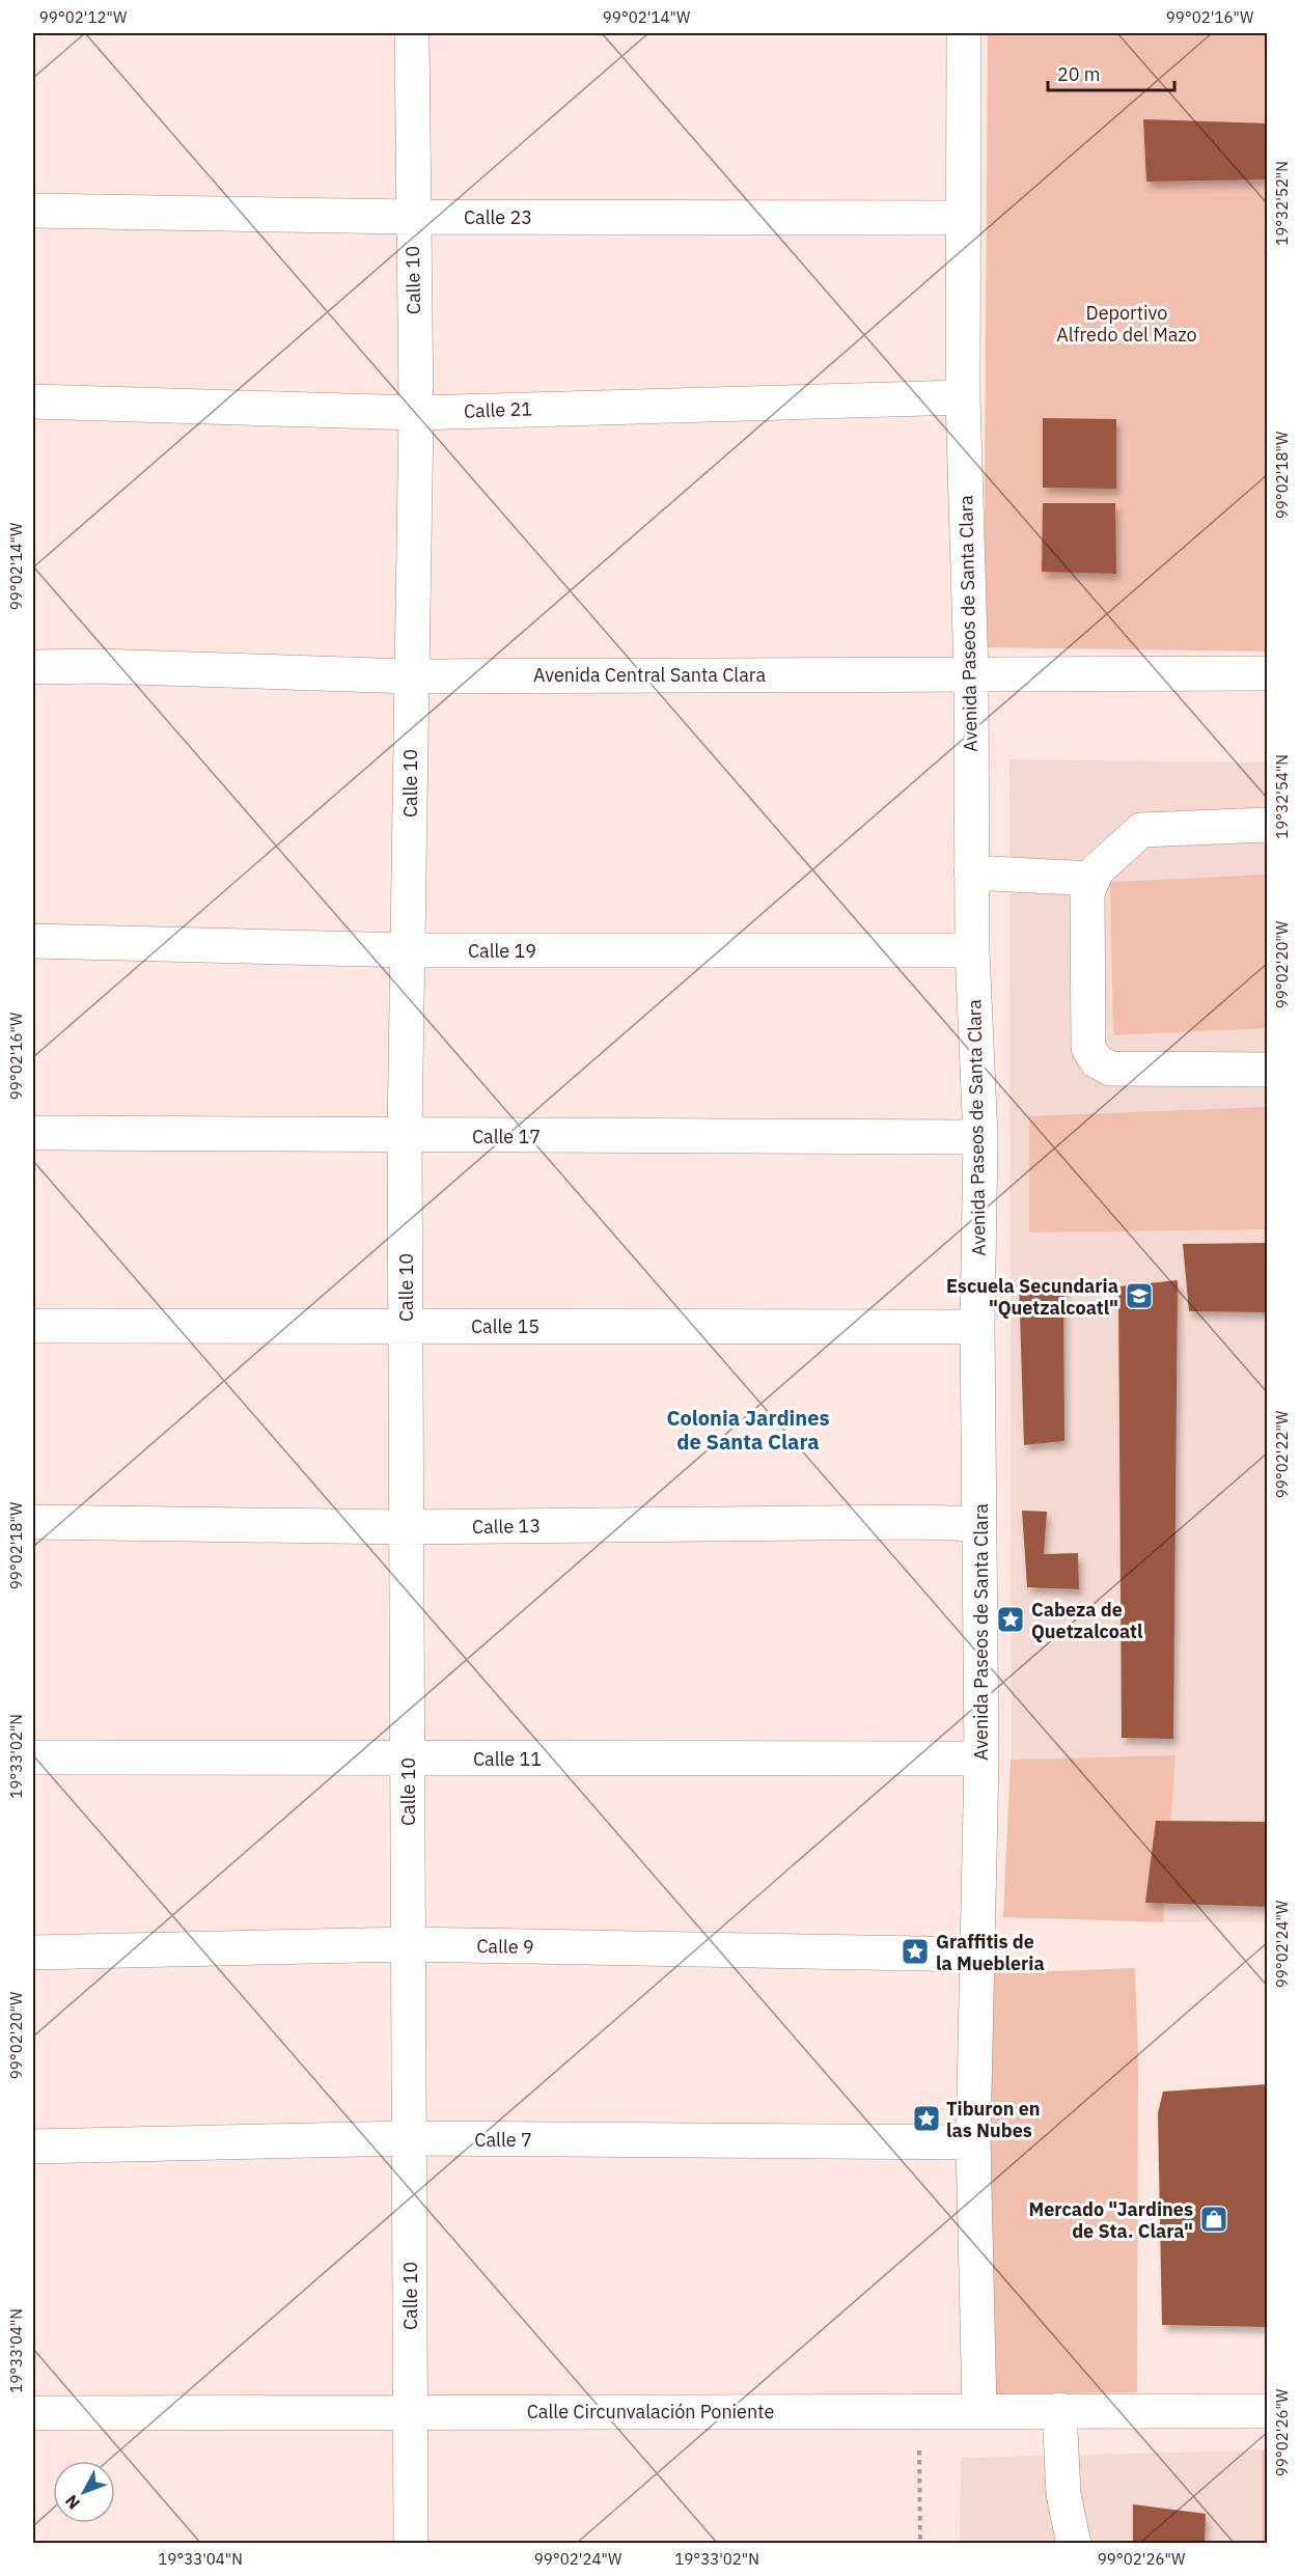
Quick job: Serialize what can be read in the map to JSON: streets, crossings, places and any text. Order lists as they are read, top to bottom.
{
  "streets": {
    "street": [
      "Calle 23",
      "Calle 10",
      "Calle 21",
      "Avenida Paseos de Santa Clara",
      "Avenida Central Santa Clara",
      "Calle 19",
      "Calle 17",
      "Calle 15",
      "Calle 13",
      "Calle 11",
      "Calle 9",
      "Calle 7",
      "Calle Circunvalación Poniente"
    ]
  },
  "crossings": [
    ["Calle 23", "Calle 10"],
    ["Calle 23", "Avenida Paseos de Santa Clara"],
    ["Calle 10", "Calle 21"],
    ["Calle 10", "Avenida Central Santa Clara"],
    ["Calle 10", "Calle 19"],
    ["Calle 10", "Calle 17"],
    ["Calle 10", "Calle 15"],
    ["Calle 10", "Calle 13"],
    ["Calle 10", "Calle 11"],
    ["Calle 10", "Calle 9"],
    ["Calle 10", "Calle 7"],
    ["Calle 10", "Calle Circunvalación Poniente"],
    ["Calle 21", "Avenida Paseos de Santa Clara"],
    ["Avenida Paseos de Santa Clara", "Avenida Central Santa Clara"],
    ["Avenida Paseos de Santa Clara", "Calle 19"],
    ["Avenida Paseos de Santa Clara", "Calle 17"],
    ["Avenida Paseos de Santa Clara", "Calle 15"],
    ["Avenida Paseos de Santa Clara", "Calle 13"],
    ["Avenida Paseos de Santa Clara", "Calle 11"],
    ["Avenida Paseos de Santa Clara", "Calle 9"],
    ["Avenida Paseos de Santa Clara", "Calle 7"],
    ["Avenida Paseos de Santa Clara", "Calle Circunvalación Poniente"]
  ],
  "districts": ["Colonia Jardines de Santa Clara"],
  "parks": ["Deportivo Alfredo del Mazo"],
  "places": {
    "school or university": ["Escuela Secundaria \"Quetzalcoatl\""],
    "place": ["Cabeza de Quetzalcoatl", "Graffitis de la Muebleria", "Tiburon en las Nubes"],
    "shop": ["Mercado \"Jardines de Sta. Clara\""]
  },
  "scale_bar": "20 m",
  "north": "bottom left",
  "coordinates": [
    "99°02'12\"W",
    "99°02'14\"W",
    "99°02'16\"W",
    "19°32'52\"N",
    "99°02'18\"W",
    "19°32'54\"N",
    "99°02'20\"W",
    "99°02'22\"W",
    "19°33'02\"N",
    "99°02'24\"W",
    "19°33'04\"N",
    "99°02'26\"W"
  ]
}
